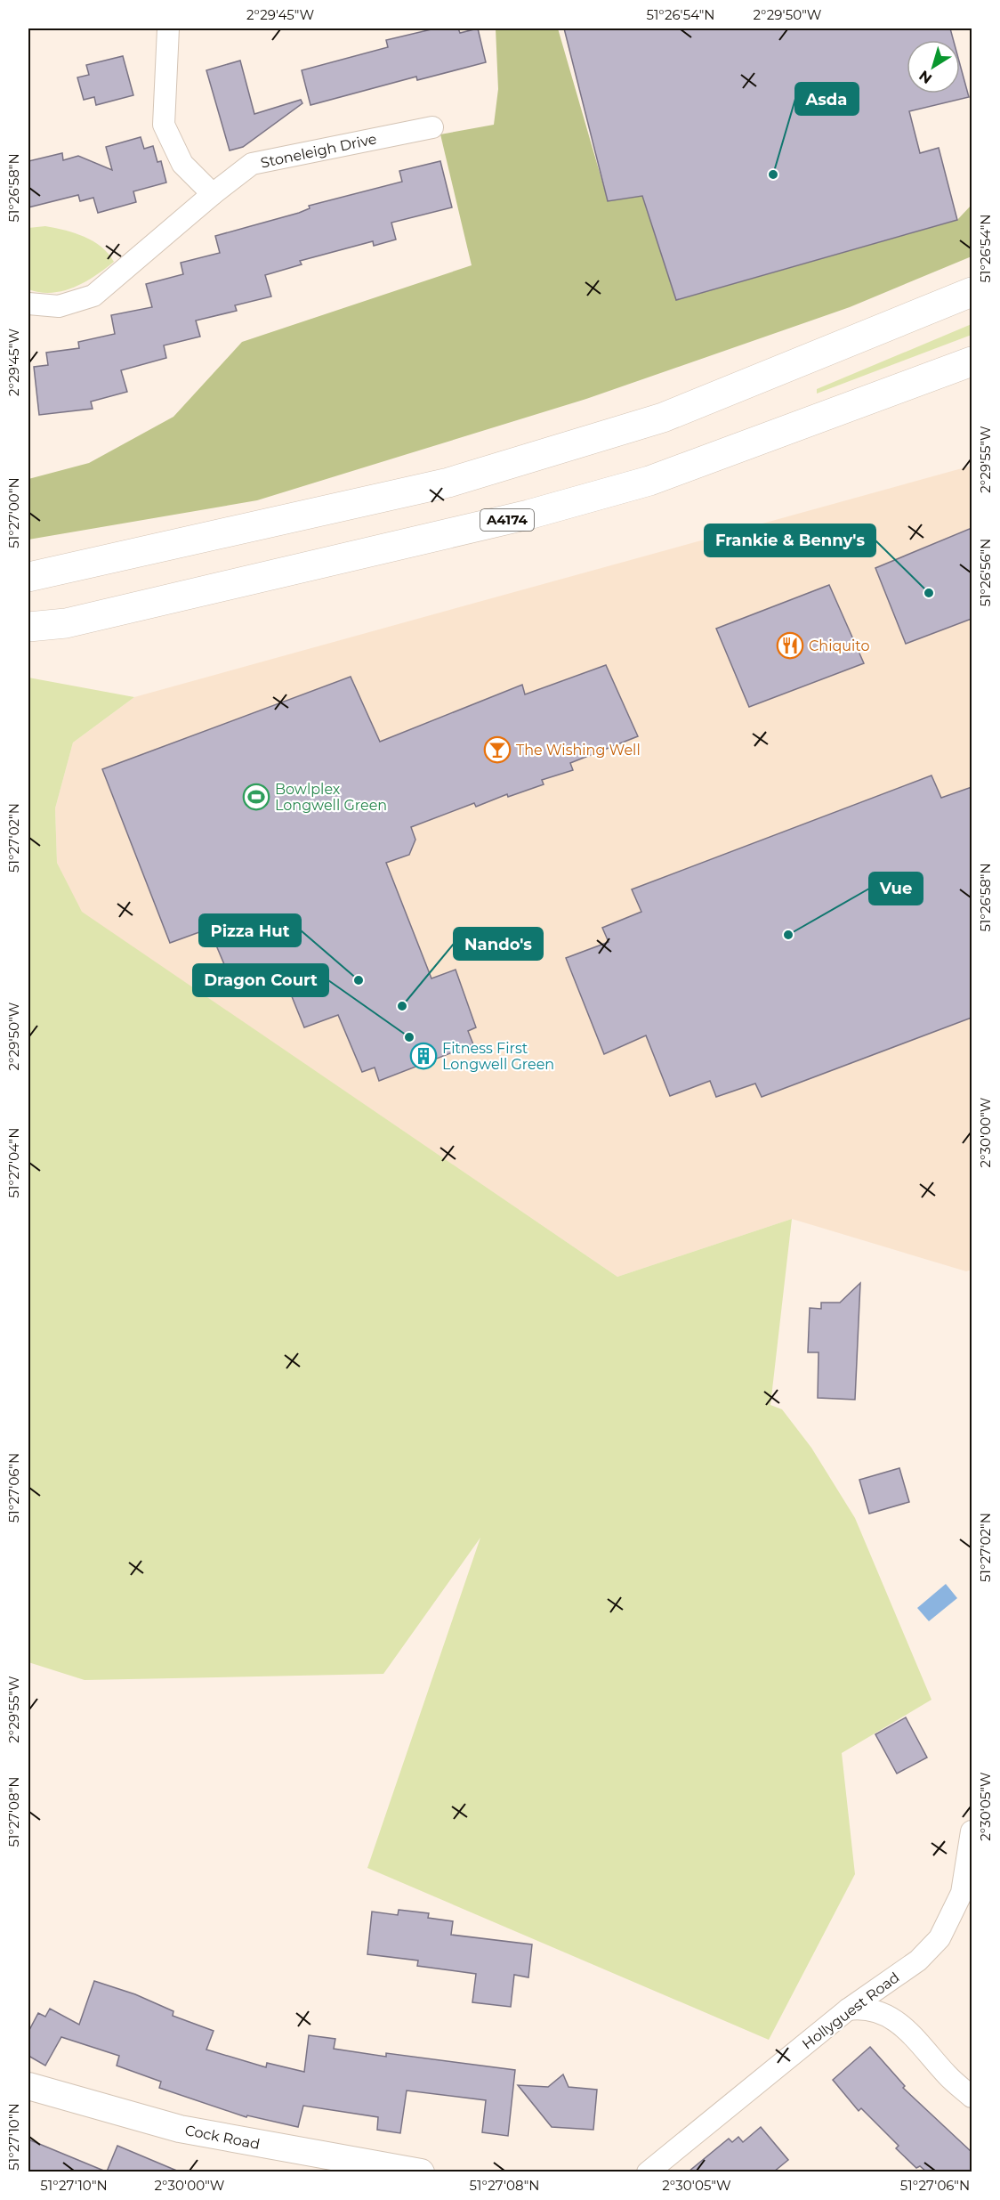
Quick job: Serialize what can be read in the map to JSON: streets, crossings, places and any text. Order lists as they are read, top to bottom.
{
  "streets": {
    "highway": ["A4174"],
    "street": ["Stoneleigh Drive", "Hollyguest Road", "Cock Road"]
  },
  "places": {
    "other": [
      "Asda",
      "Frankie & Benny's",
      "Vue",
      "Pizza Hut",
      "Nando's",
      "Dragon Court"
    ],
    "restaurant": ["Chiquito"],
    "bar": ["The Wishing Well"],
    "sports": ["Bowlplex Longwell Green"],
    "building": ["Fitness First Longwell Green"]
  },
  "north": "bottom left",
  "coordinates": [
    "2°29'45\"W",
    "51°26'54\"N",
    "2°29'50\"W",
    "51°26'58\"N",
    "2°29'55\"W",
    "51°27'00\"N",
    "51°26'56\"N",
    "51°27'02\"N",
    "2°30'00\"W",
    "51°27'04\"N",
    "51°27'06\"N",
    "2°30'05\"W",
    "51°27'08\"N",
    "51°27'10\"N"
  ]
}
